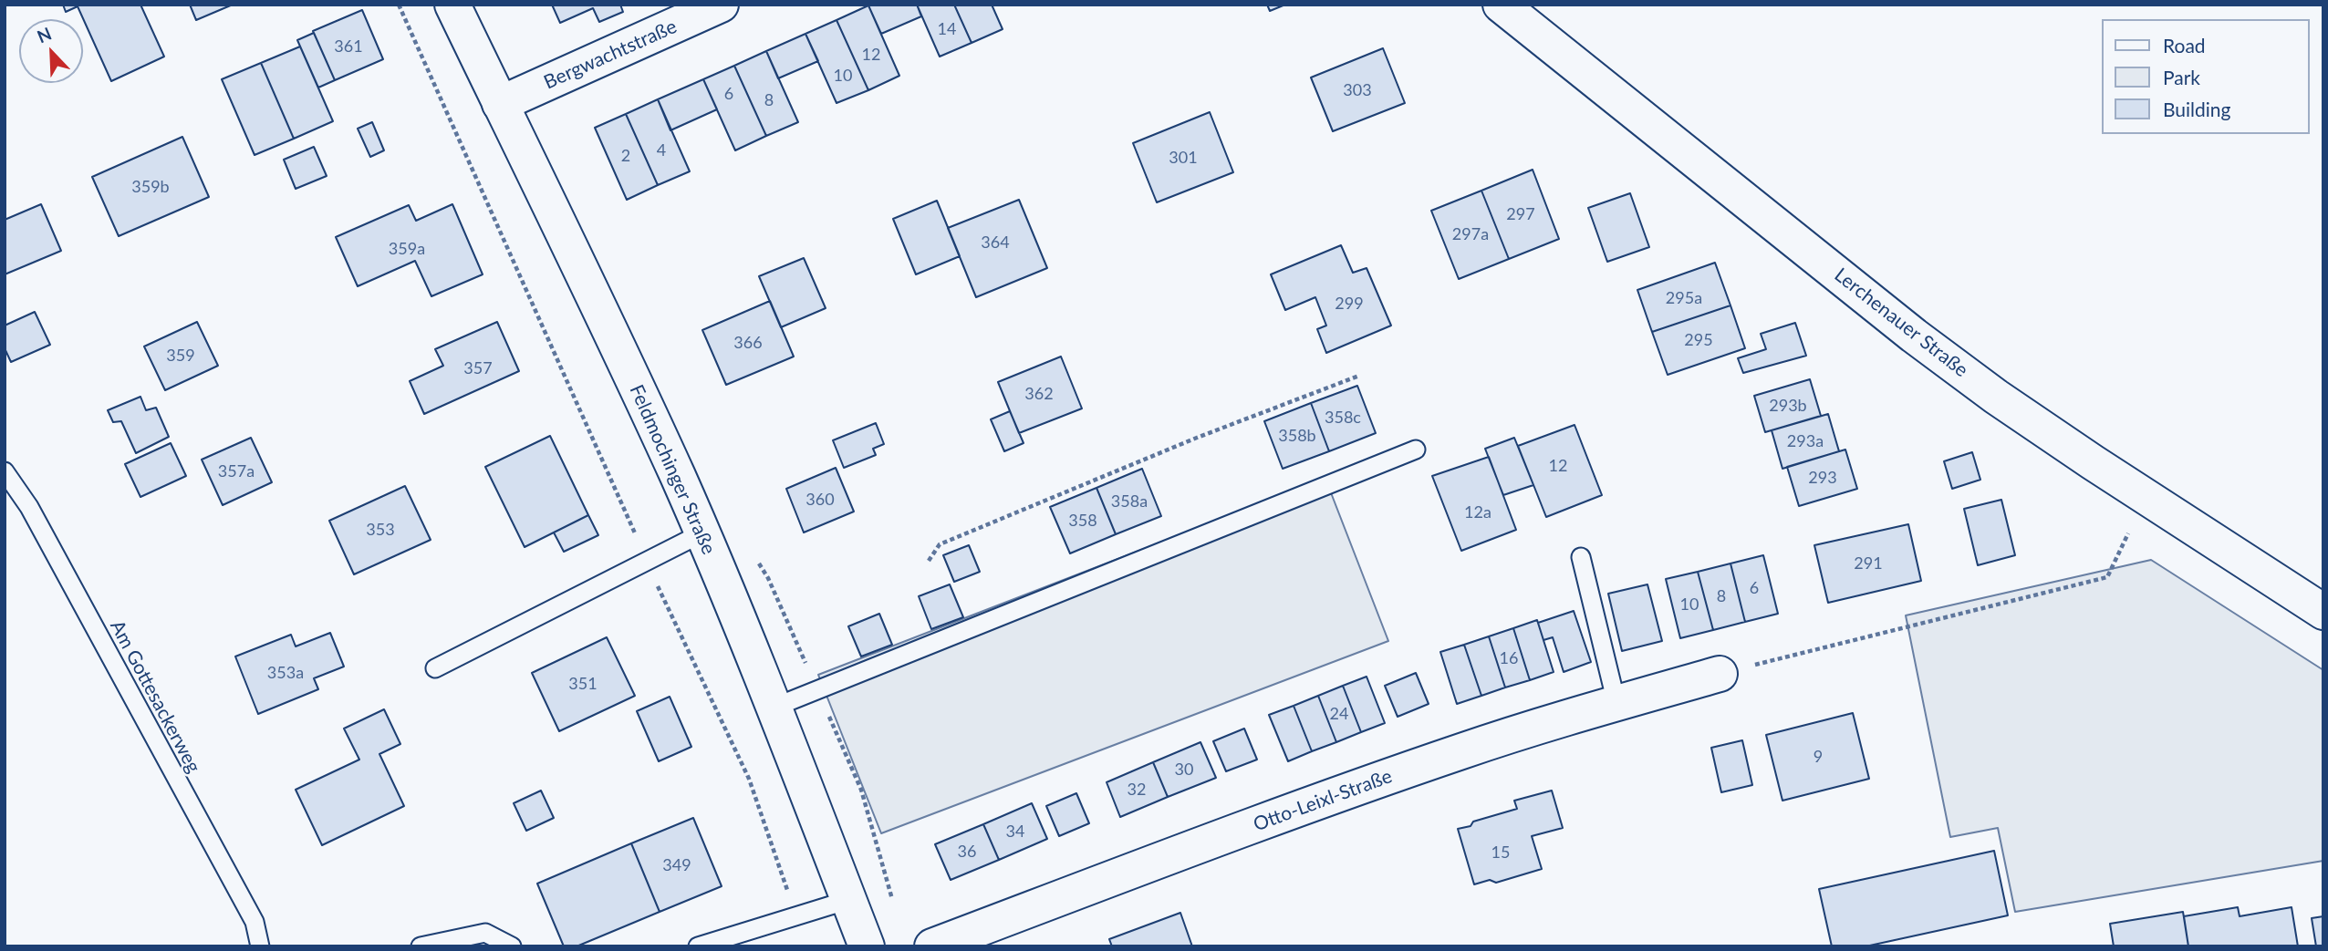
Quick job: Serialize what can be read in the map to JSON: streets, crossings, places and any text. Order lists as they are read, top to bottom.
{
  "streets": {
    "main road": [
      "Bergwachtstraße",
      "Lerchenauer Straße",
      "Feldmochinger Straße",
      "Otto-Leixl-Straße"
    ],
    "lane": ["Am Gottesackerweg"]
  },
  "crossings": [
    ["Bergwachtstraße", "Feldmochinger Straße"]
  ],
  "house_numbers": [
    "14",
    "361",
    "12",
    "10",
    "303",
    "6",
    "8",
    "4",
    "2",
    "301",
    "359b",
    "297",
    "297a",
    "364",
    "359a",
    "295a",
    "299",
    "295",
    "366",
    "359",
    "357",
    "362",
    "293b",
    "358c",
    "358b",
    "293a",
    "12",
    "357a",
    "293",
    "360",
    "358a",
    "12a",
    "358",
    "353",
    "291",
    "6",
    "8",
    "10",
    "16",
    "353a",
    "351",
    "24",
    "9",
    "30",
    "32",
    "34",
    "36",
    "15",
    "349"
  ],
  "legend": ["Road", "Park", "Building"],
  "north": "top left"
}
